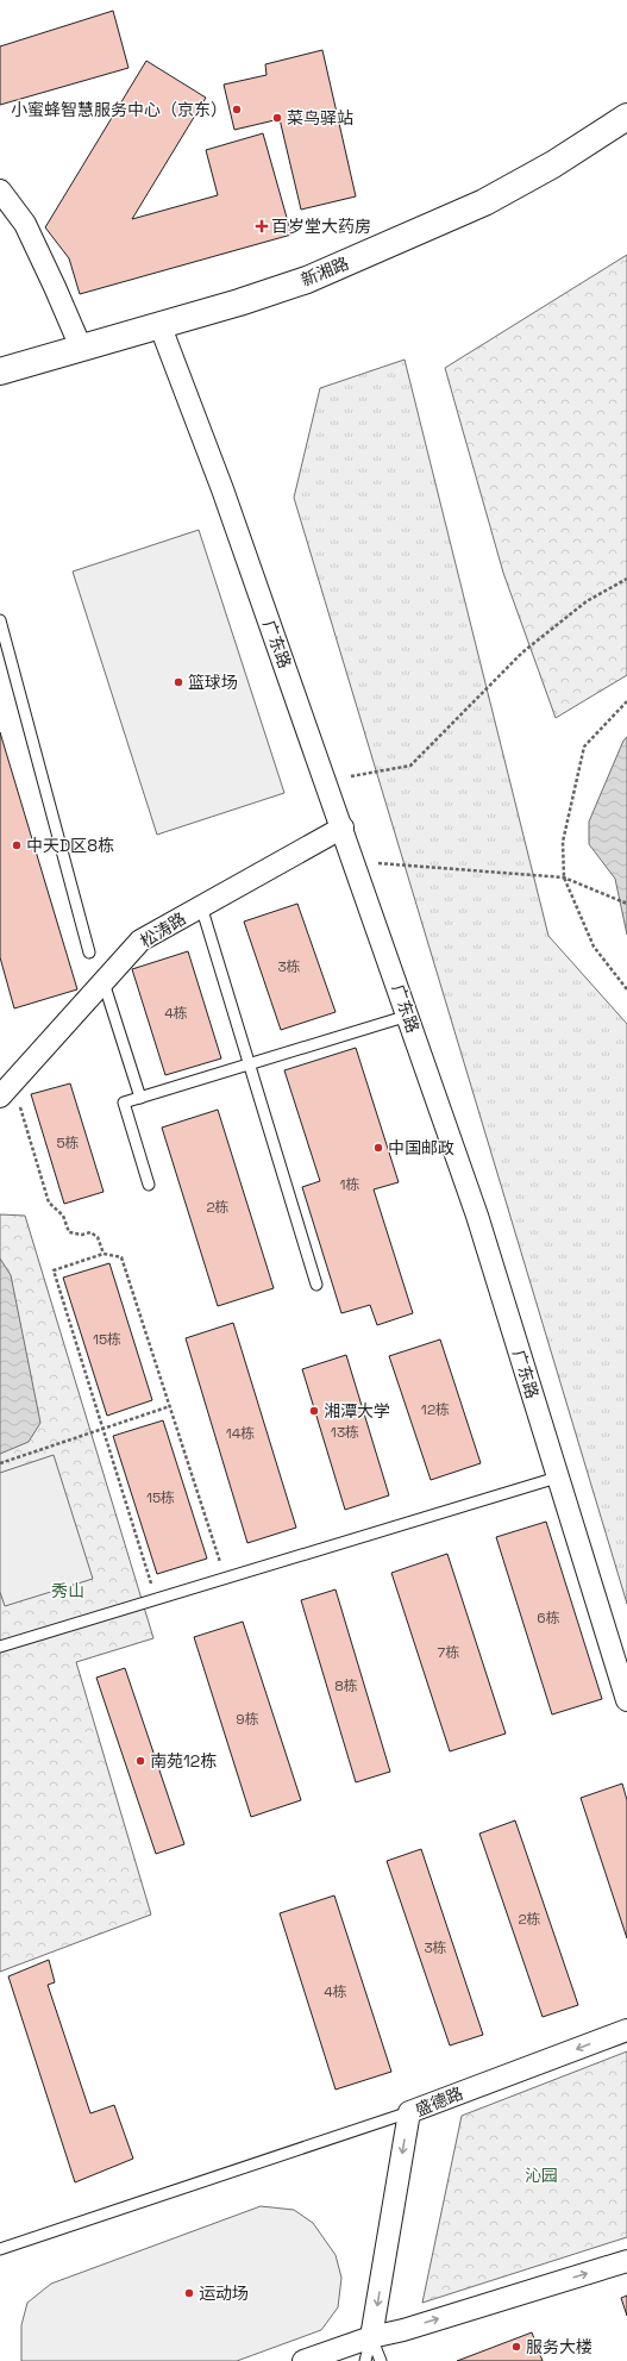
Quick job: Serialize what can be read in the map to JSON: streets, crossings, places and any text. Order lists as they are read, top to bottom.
{
  "streets": {
    "street": [
      "新湘路",
      "广东路",
      "松涛路",
      "盛德路"
    ]
  },
  "crossings": [
    ["新湘路", "广东路"],
    ["广东路", "松涛路"]
  ],
  "one_way": ["盛德路"],
  "parks": ["秀山", "沁园"],
  "places": {
    "other": [
      "小蜜蜂智慧服务中心（京东）",
      "菜鸟驿站",
      "篮球场",
      "中天D区8栋",
      "中国邮政",
      "湘潭大学",
      "南苑12栋",
      "运动场",
      "服务大楼"
    ],
    "health": ["百岁堂大药房"]
  },
  "house_numbers": [
    "3栋",
    "4栋",
    "5栋",
    "1栋",
    "2栋",
    "15栋",
    "12栋",
    "13栋",
    "14栋",
    "15栋",
    "6栋",
    "7栋",
    "8栋",
    "9栋",
    "2栋",
    "3栋",
    "4栋"
  ]
}
